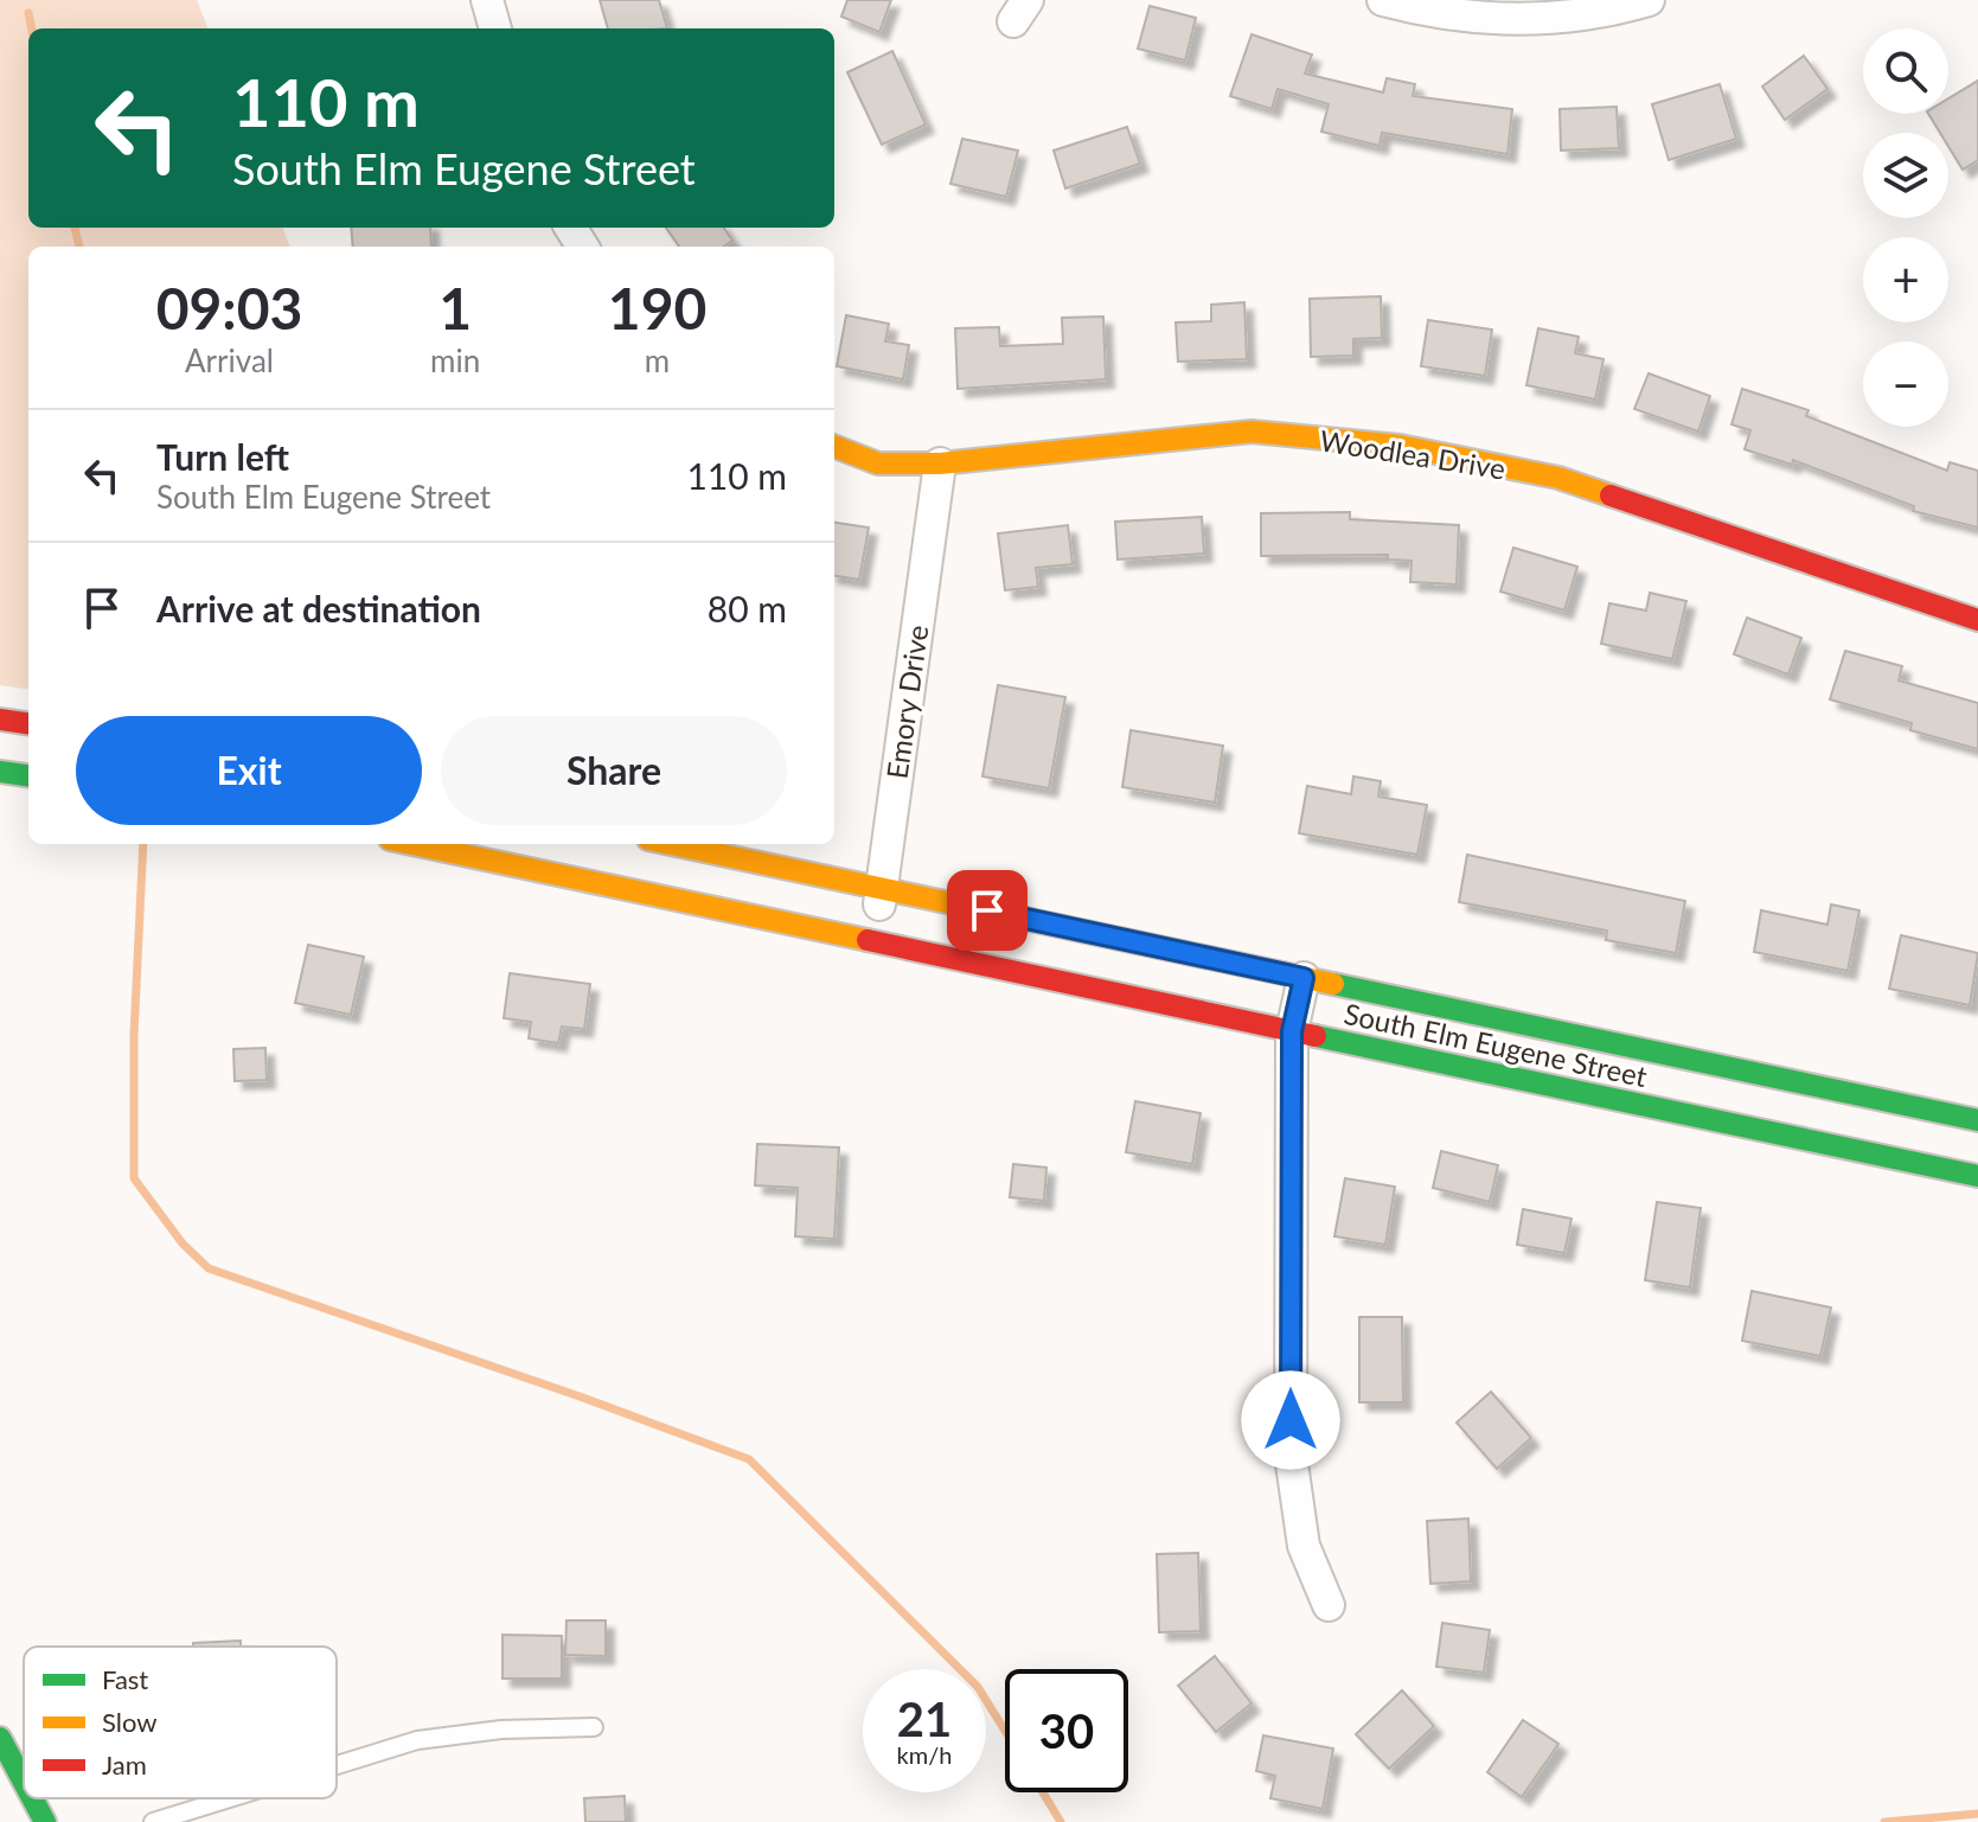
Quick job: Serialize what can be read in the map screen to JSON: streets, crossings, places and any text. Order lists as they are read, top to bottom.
{
  "streets": {
    "main road": ["Woodlea Drive", "South Elm Eugene Street"],
    "street": ["Emory Drive"]
  },
  "crossings": [
    ["Woodlea Drive", "Emory Drive"],
    ["Emory Drive", "South Elm Eugene Street"]
  ],
  "legend": ["Fast", "Slow", "Jam"],
  "page": {
    "map_buttons": ["+", "−"],
    "turn": ["110 m", "South Elm Eugene Street"],
    "eta": [
      "09:03",
      "Arrival",
      "1",
      "min",
      "190",
      "m"
    ],
    "list": [
      {
        "name": "Turn left",
        "note": "South Elm Eugene Street",
        "value": "110 m"
      },
      {
        "name": "Arrive at destination",
        "value": "80 m"
      }
    ],
    "buttons": ["Exit", "Share"],
    "speed": "21 km/h",
    "limit": "30"
  }
}
